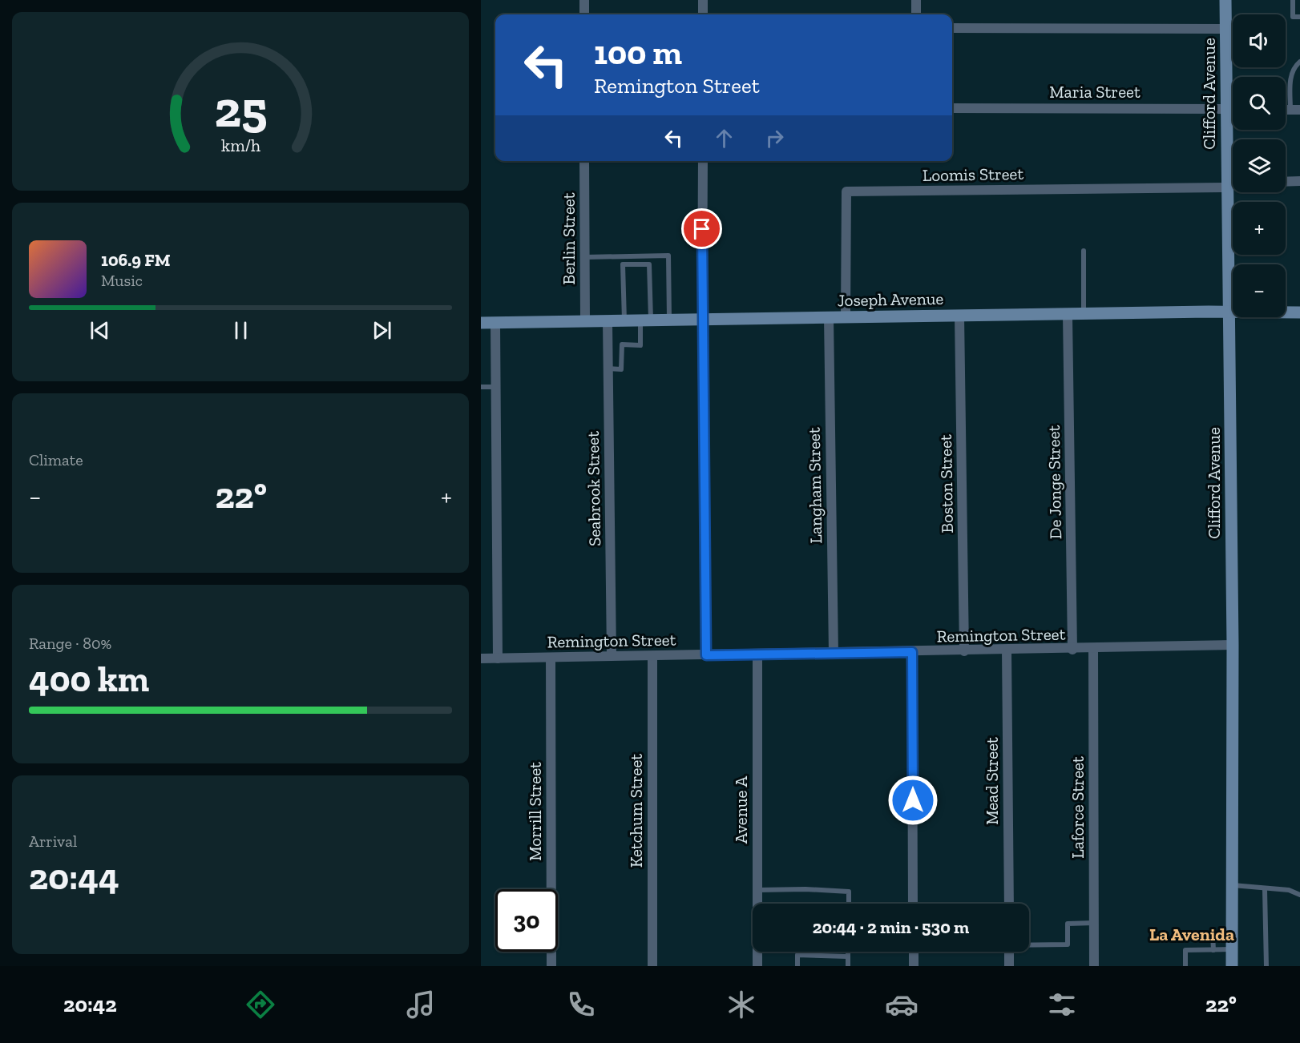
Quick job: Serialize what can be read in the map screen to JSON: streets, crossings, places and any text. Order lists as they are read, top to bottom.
{
  "streets": {
    "main road": ["Clifford Avenue", "Joseph Avenue"],
    "street": [
      "Maria Street",
      "Loomis Street",
      "Berlin Street",
      "De Jonge Street",
      "Boston Street",
      "Langham Street",
      "Seabrook Street",
      "Remington Street",
      "Mead Street",
      "Laforce Street",
      "Avenue A",
      "Ketchum Street",
      "Morrill Street"
    ]
  },
  "crossings": [
    ["Maria Street", "Clifford Avenue"],
    ["Clifford Avenue", "Loomis Street"],
    ["Clifford Avenue", "Joseph Avenue"],
    ["Clifford Avenue", "Remington Street"],
    ["Loomis Street", "Joseph Avenue"],
    ["Berlin Street", "Joseph Avenue"],
    ["Joseph Avenue", "De Jonge Street"],
    ["Joseph Avenue", "Boston Street"],
    ["Joseph Avenue", "Langham Street"],
    ["Joseph Avenue", "Seabrook Street"],
    ["De Jonge Street", "Remington Street"],
    ["Boston Street", "Remington Street"],
    ["Langham Street", "Remington Street"],
    ["Seabrook Street", "Remington Street"],
    ["Remington Street", "Mead Street"],
    ["Remington Street", "Laforce Street"],
    ["Remington Street", "Avenue A"],
    ["Remington Street", "Ketchum Street"],
    ["Remington Street", "Morrill Street"]
  ],
  "districts": ["La Avenida"],
  "page": {
    "map_buttons": ["+", "−"],
    "turn": ["100 m", "Remington Street"],
    "song": ["106.9 FM", "Music"],
    "tile": [
      "Climate",
      ["Range · 80%", "400 km"],
      ["Arrival", "20:44"]
    ],
    "heat": ["−", "22°", "+"],
    "limit": "30",
    "trip": "20:44 · 2 min · 530 m",
    "tabs": ["20:42", "22°"],
    "gauge": ["25", "km/h"]
  }
}
